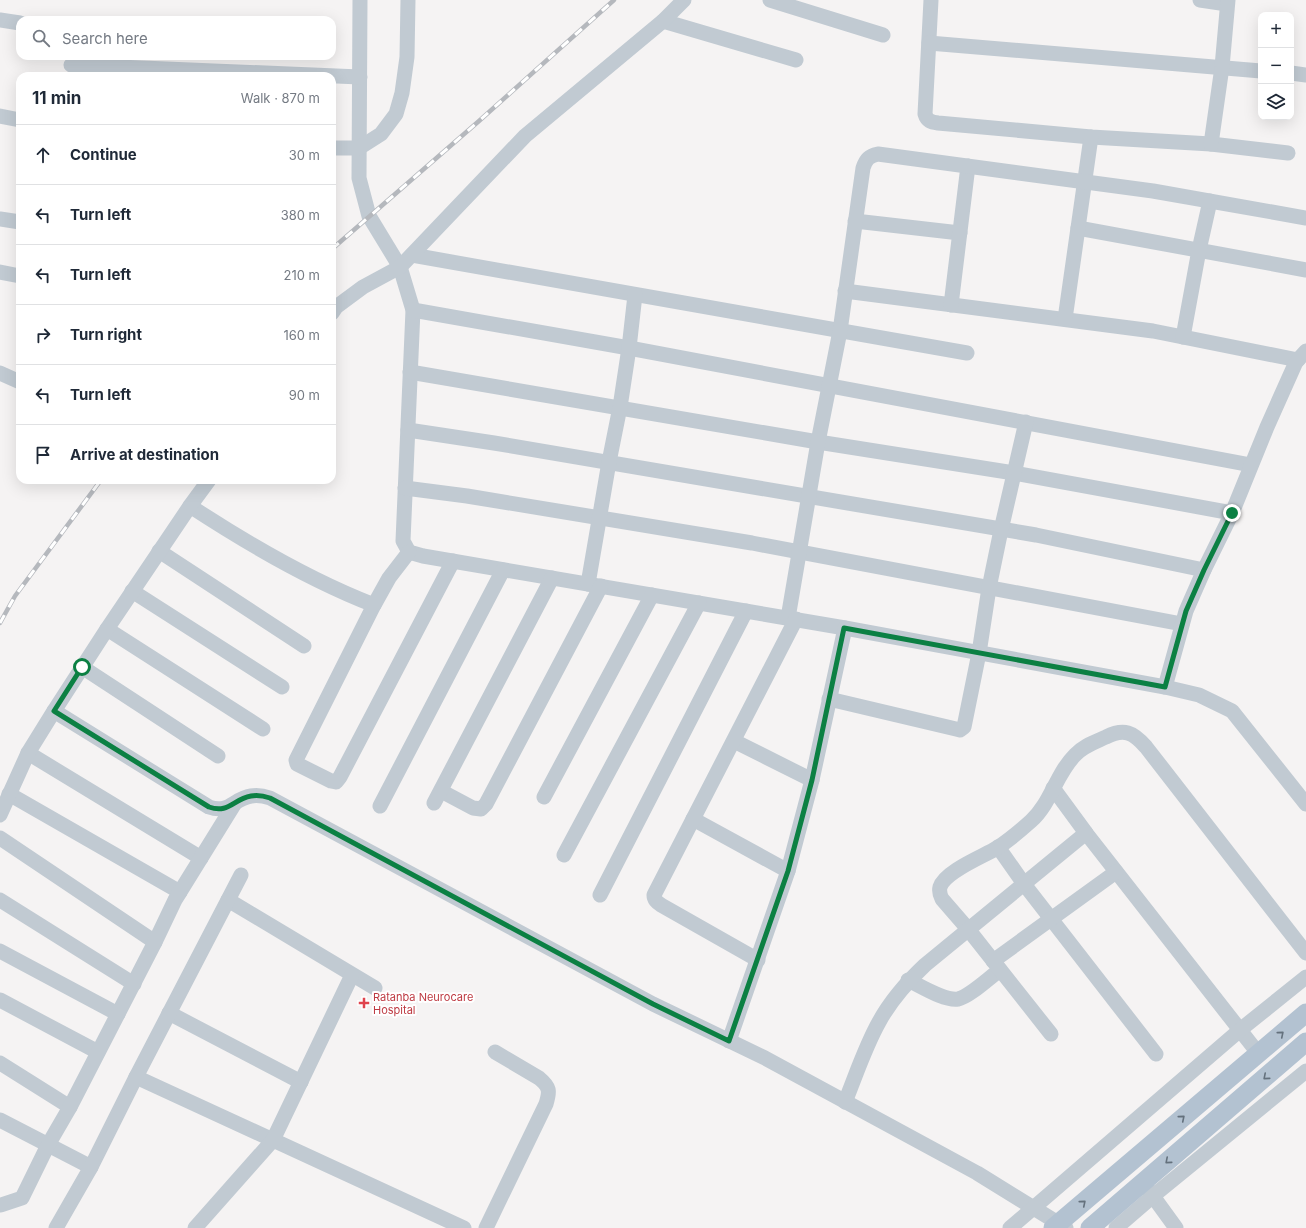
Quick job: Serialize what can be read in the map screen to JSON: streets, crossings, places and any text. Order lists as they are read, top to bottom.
{
  "places": {
    "health": ["Ratanba Neurocare Hospital"]
  },
  "page": {
    "map_buttons": ["+", "−"],
    "search": "Search here",
    "heading": ["11 min", "Walk · 870 m"],
    "list": [
      ["Continue", "30 m"],
      ["Turn left", "380 m"],
      ["Turn left", "210 m"],
      ["Turn right", "160 m"],
      ["Turn left", "90 m"],
      "Arrive at destination"
    ]
  }
}
